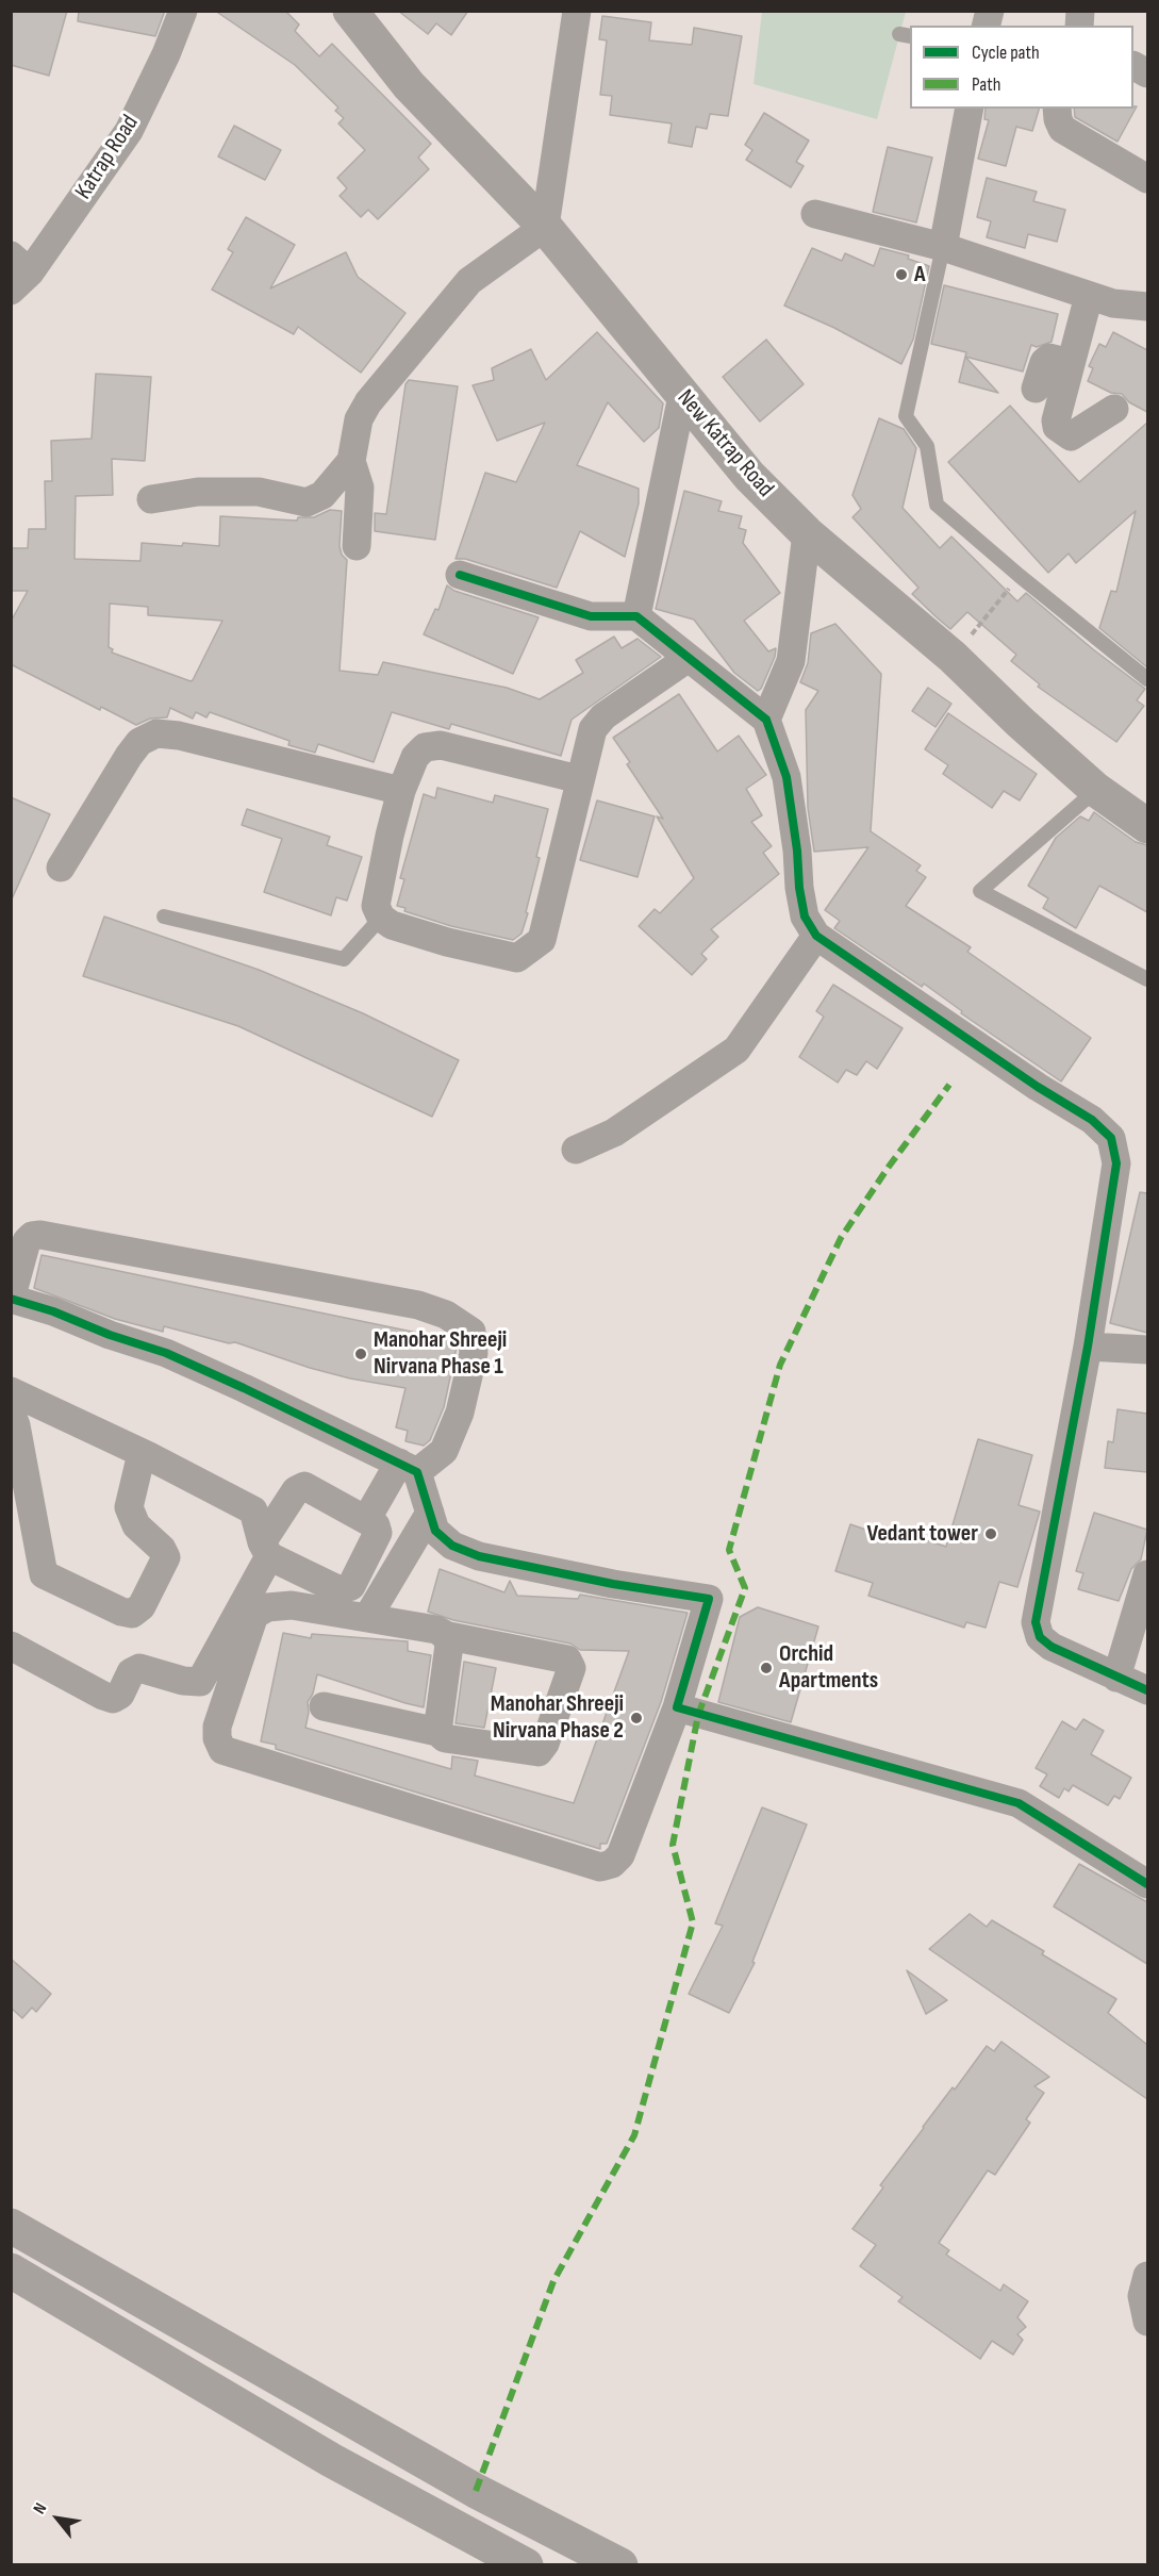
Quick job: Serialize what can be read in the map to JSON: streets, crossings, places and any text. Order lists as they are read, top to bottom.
{
  "streets": {
    "street": ["Katrap Road", "New Katrap Road"]
  },
  "places": [
    "A",
    "Manohar Shreeji Nirvana Phase 1",
    "Vedant tower",
    "Orchid Apartments",
    "Manohar Shreeji Nirvana Phase 2"
  ],
  "legend": ["Cycle path", "Path"],
  "north": "top left"
}
